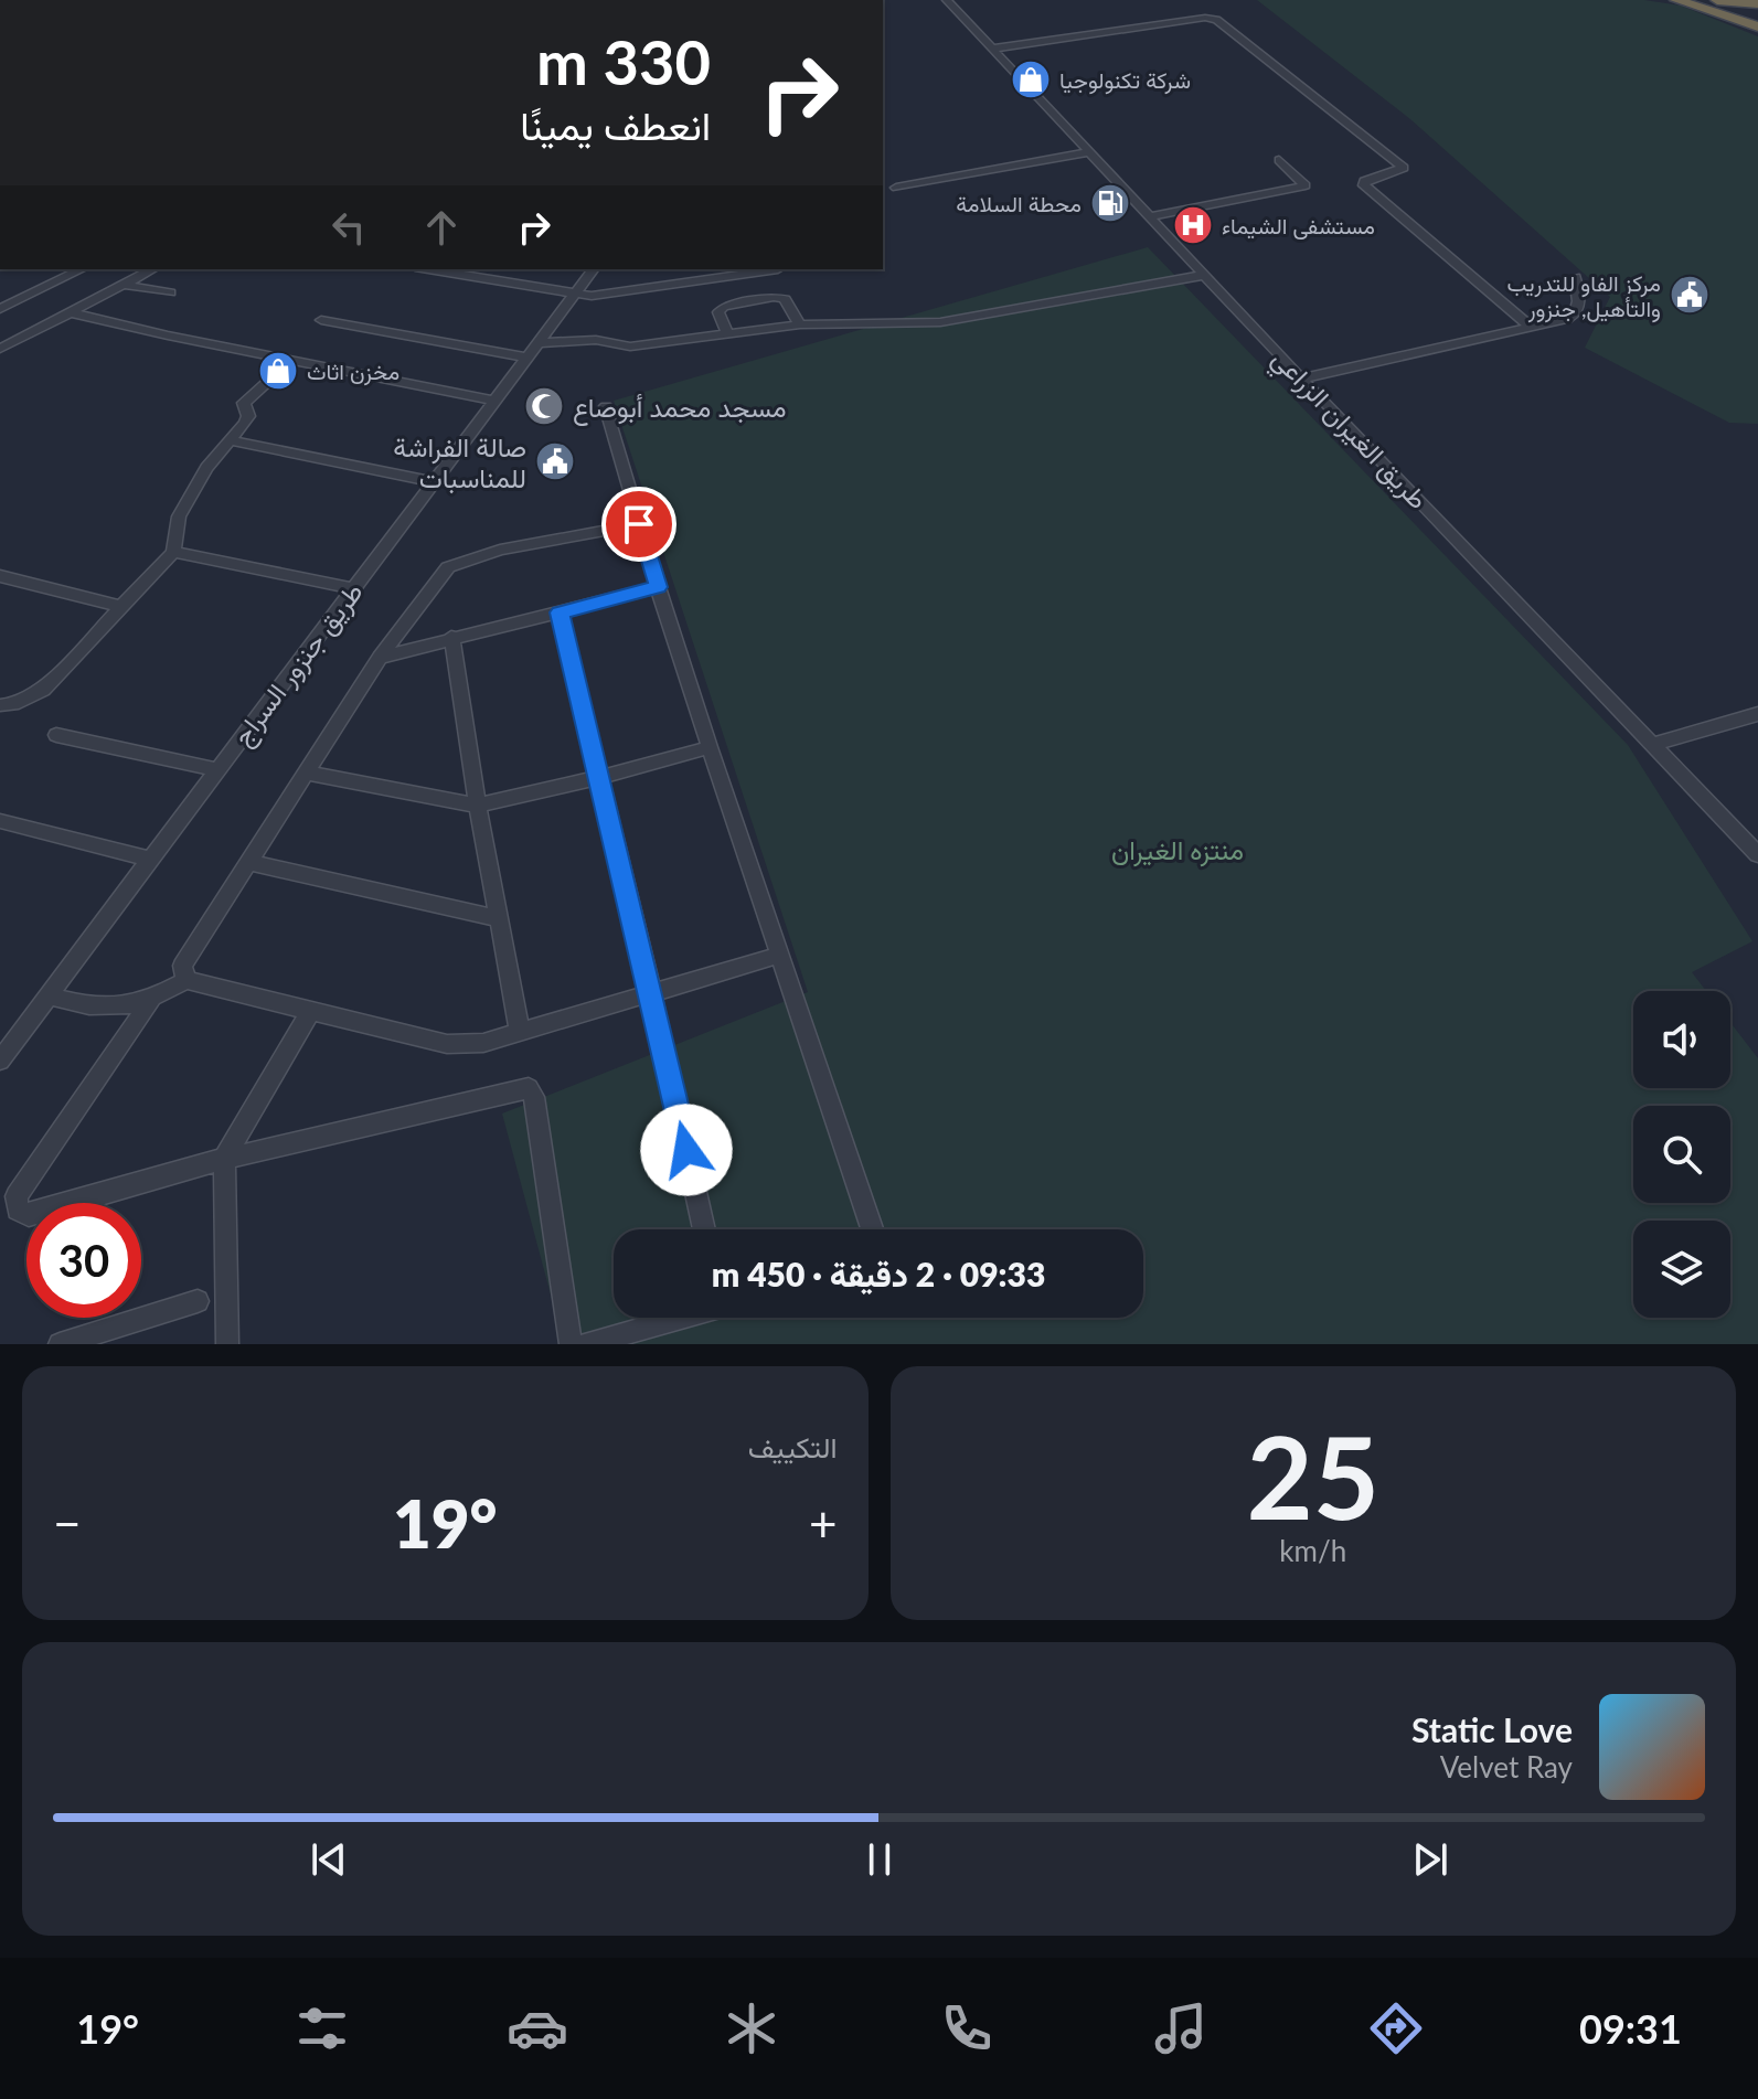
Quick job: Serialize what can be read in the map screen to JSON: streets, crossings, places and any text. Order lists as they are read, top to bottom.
{
  "streets": {
    "street": ["طريق الغيران الزراعي", "طريق جنزور السراج"]
  },
  "parks": ["منتزه الغيران"],
  "places": {
    "shop": ["شركة تكنولوجيا", "مخزن اثاث"],
    "fuel station": ["محطة السلامة"],
    "hospital": ["مستشفى الشيماء"],
    "public building": ["مركز الفاو للتدريب والتأهيل, جنزور", "صالة الفراشة للمناسبات"],
    "mosque": ["مسجد محمد أبوصاع"]
  },
  "page": {
    "turn": ["330 m", "انعطف يمينًا"],
    "limit": "30",
    "trip": "09:33 · 2 دقيقة · 450 m",
    "tile": [
      ["25", "km/h"],
      "التكييف"
    ],
    "heat": ["−", "19°", "+"],
    "song": ["Static Love", "Velvet Ray"],
    "tabs": ["09:31", "19°"]
  }
}
